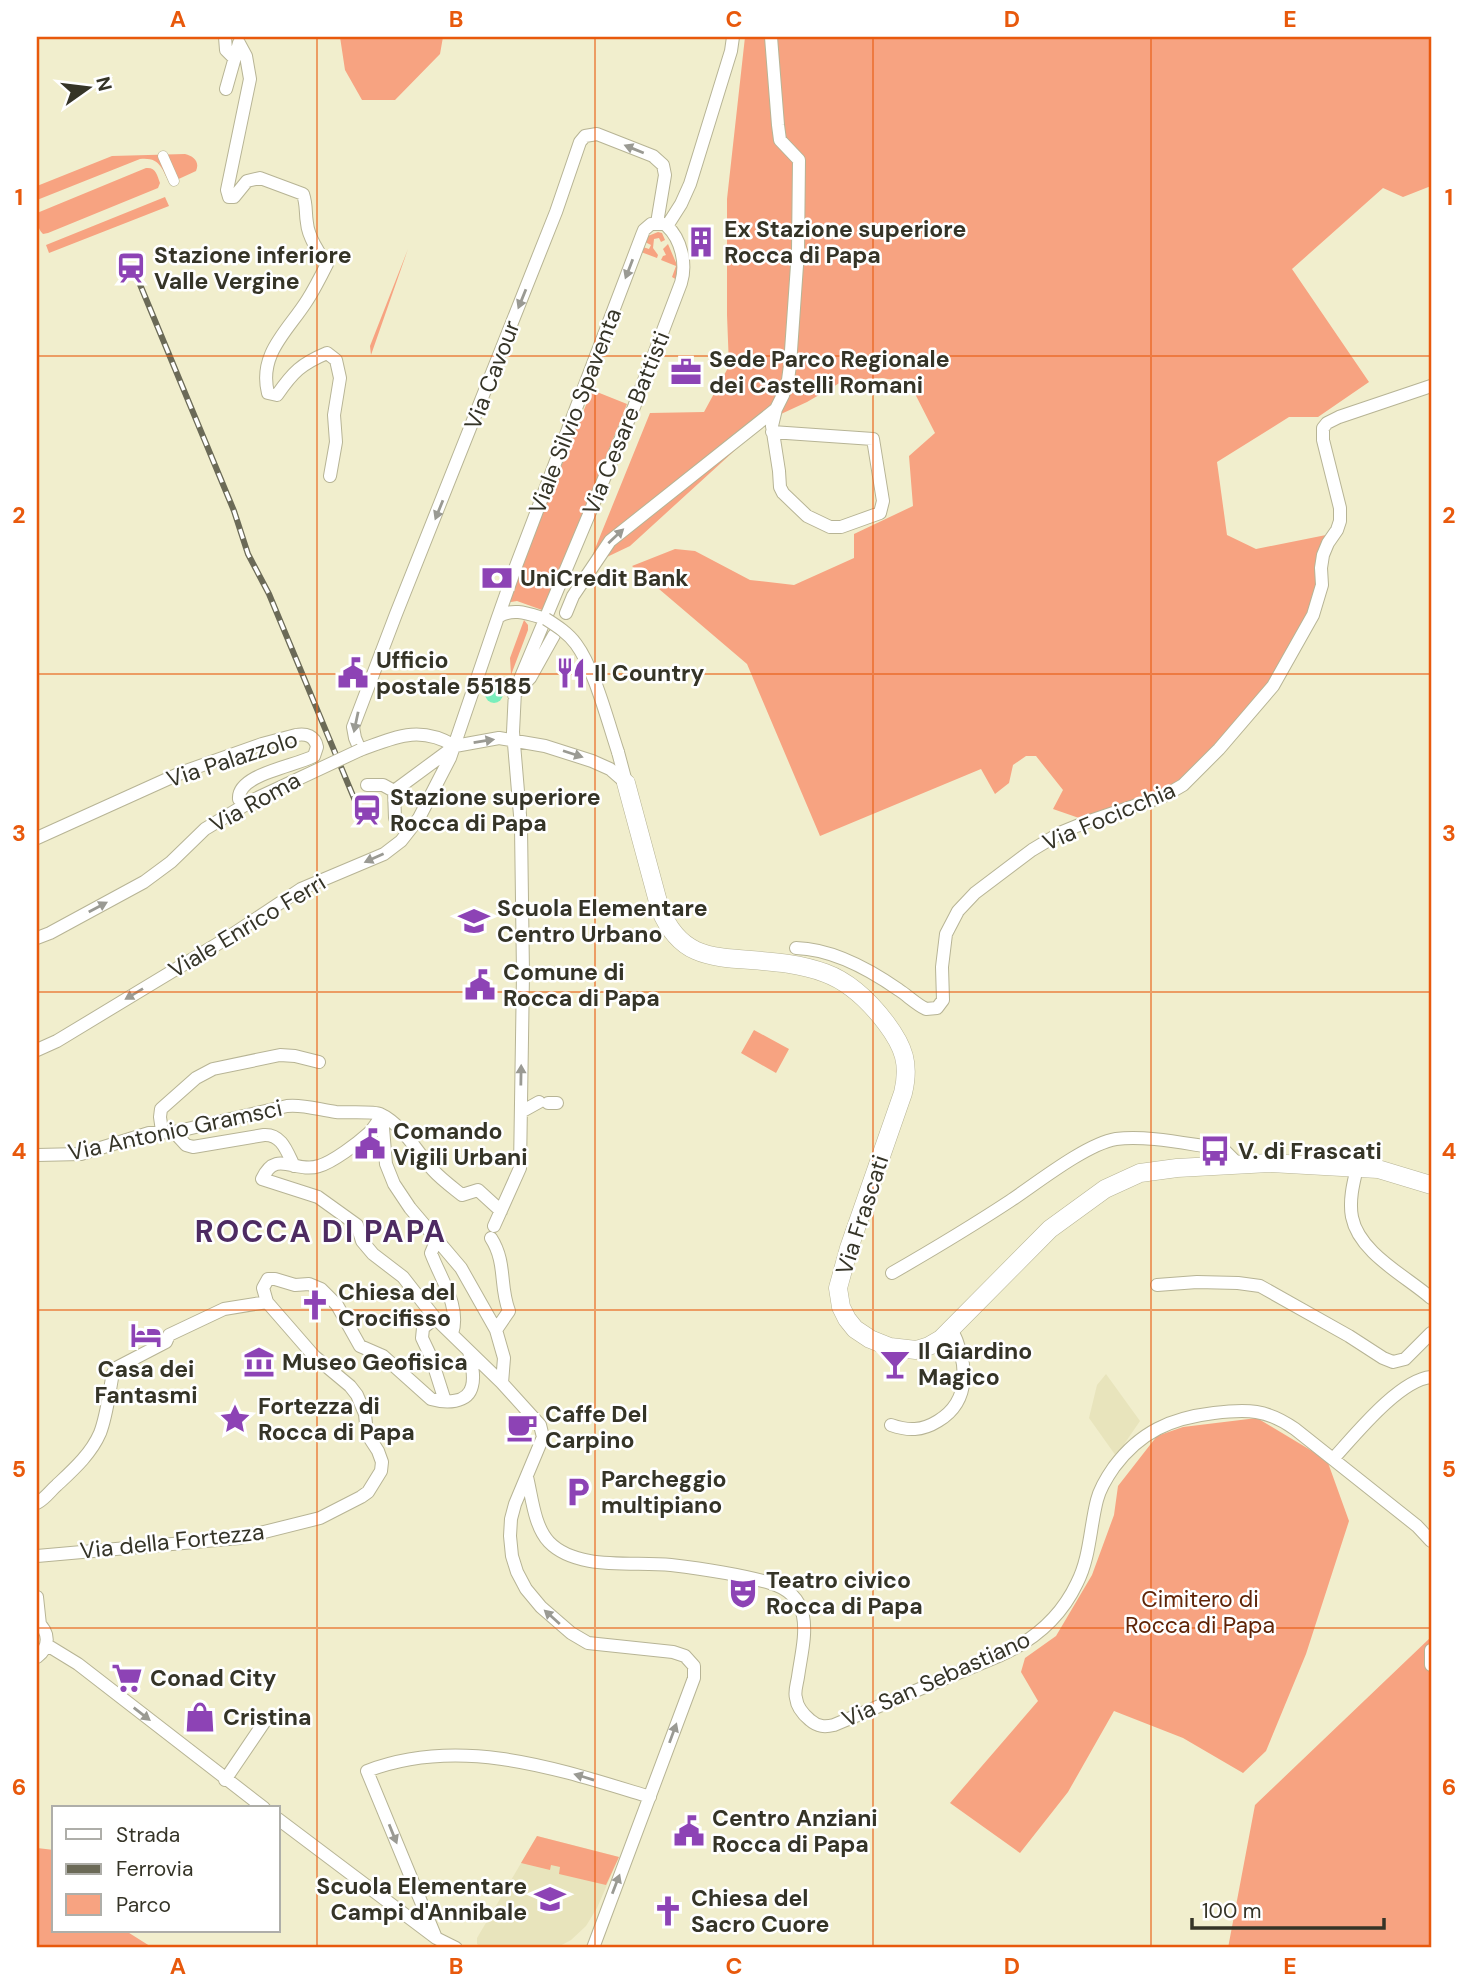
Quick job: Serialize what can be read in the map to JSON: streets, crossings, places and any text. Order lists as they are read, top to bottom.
{
  "streets": {
    "main road": ["Via Frascati"],
    "street": [
      "Via Cavour",
      "Viale Silvio Spaventa",
      "Via Cesare Battisti",
      "Via Palazzolo",
      "Via Roma",
      "Via Focicchia",
      "Viale Enrico Ferri",
      "Via Antonio Gramsci",
      "Via della Fortezza",
      "Via San Sebastiano"
    ]
  },
  "crossings": [
    ["Via Cavour", "Viale Silvio Spaventa"],
    ["Via Cavour", "Via Cesare Battisti"],
    ["Via Cavour", "Via Roma"],
    ["Viale Silvio Spaventa", "Via Cesare Battisti"],
    ["Viale Silvio Spaventa", "Via Roma"],
    ["Viale Silvio Spaventa", "Viale Enrico Ferri"],
    ["Via Palazzolo", "Via Roma"],
    ["Via Roma", "Viale Enrico Ferri"]
  ],
  "one_way": ["Via Cesare Battisti", "Via Roma", "Viale Enrico Ferri"],
  "districts": ["ROCCA DI PAPA"],
  "parks": ["Cimitero di Rocca di Papa"],
  "places": {
    "building": ["Ex Stazione superiore Rocca di Papa"],
    "station": ["Stazione inferiore Valle Vergine", "Stazione superiore Rocca di Papa"],
    "office": ["Sede Parco Regionale dei Castelli Romani"],
    "bank": ["UniCredit Bank"],
    "public building": [
      "Ufficio postale 55185",
      "Comune di Rocca di Papa",
      "Comando Vigili Urbani",
      "Centro Anziani Rocca di Papa"
    ],
    "restaurant": ["Il Country"],
    "school or university": ["Scuola Elementare Centro Urbano", "Scuola Elementare Campi d'Annibale"],
    "bus stop": ["V. di Frascati"],
    "church": ["Chiesa del Crocifisso", "Chiesa del Sacro Cuore"],
    "hotel": ["Casa dei Fantasmi"],
    "museum": ["Museo Geofisica"],
    "bar": ["Il Giardino Magico"],
    "place": ["Fortezza di Rocca di Papa"],
    "cafe": ["Caffe Del Carpino"],
    "parking": ["Parcheggio multipiano"],
    "theatre": ["Teatro civico Rocca di Papa"],
    "supermarket": ["Conad City"],
    "shop": ["Cristina"]
  },
  "legend": ["Strada", "Ferrovia", "Parco"],
  "scale_bar": "100 m",
  "north": "right",
  "grid": {
    "columns": [
      "A",
      "B",
      "C",
      "D",
      "E"
    ],
    "rows": [
      "1",
      "2",
      "3",
      "4",
      "5",
      "6"
    ]
  }
}
